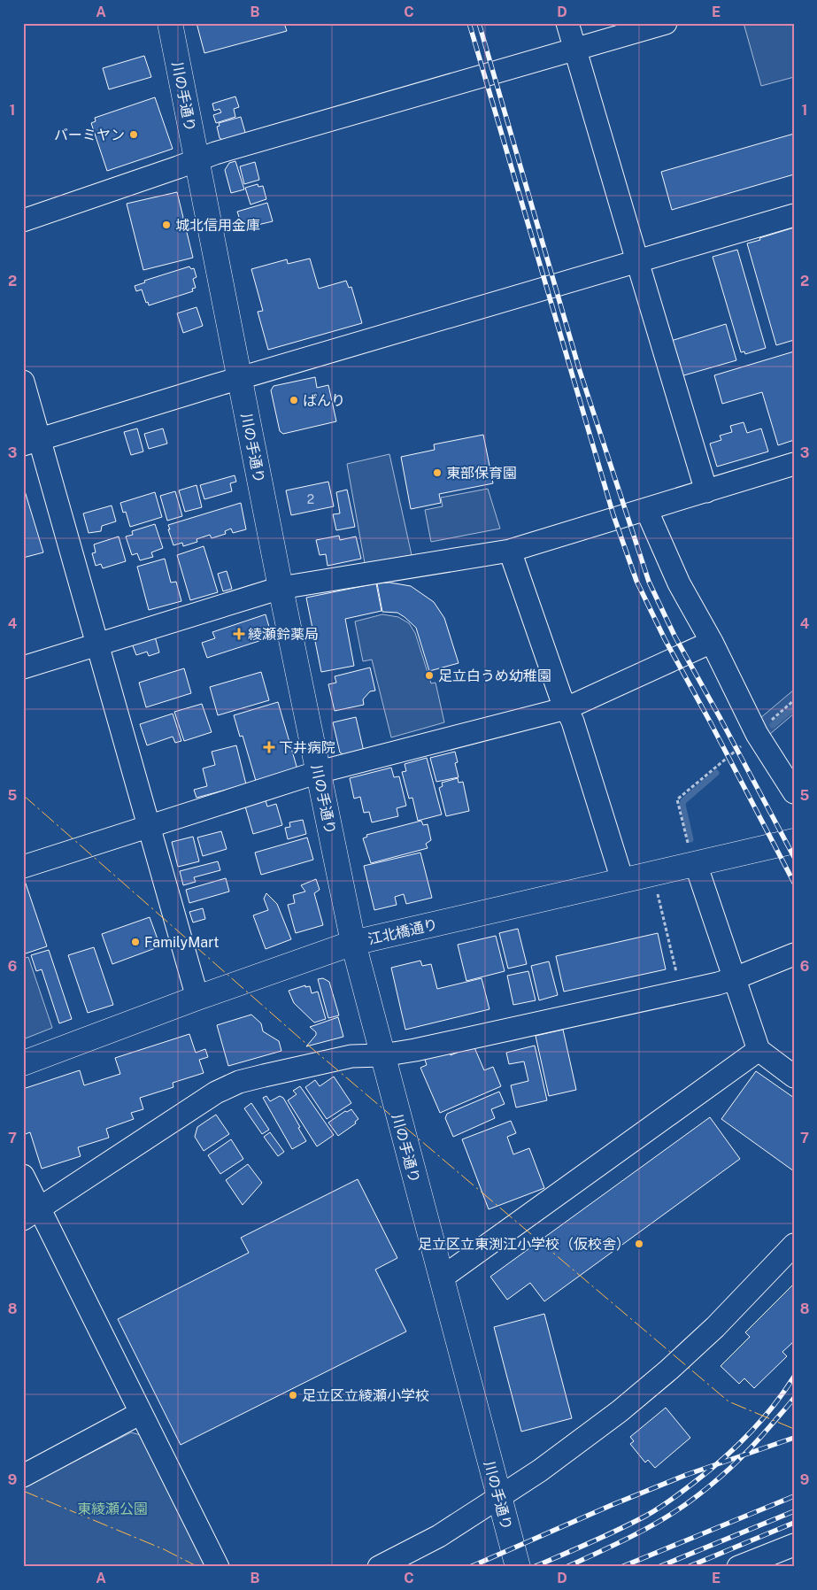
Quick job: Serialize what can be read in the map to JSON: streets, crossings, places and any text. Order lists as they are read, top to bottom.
{
  "streets": {
    "main road": ["川の手通り", "江北橋通り"]
  },
  "crossings": [
    ["川の手通り", "江北橋通り"]
  ],
  "parks": ["東綾瀬公園"],
  "places": {
    "other": [
      "バーミヤン",
      "城北信用金庫",
      "ばんり",
      "東部保育園",
      "足立白うめ幼稚園",
      "FamilyMart",
      "足立区立東渕江小学校（仮校舎）",
      "足立区立綾瀬小学校"
    ],
    "health": ["綾瀬鈴薬局", "下井病院"]
  },
  "house_numbers": ["2"],
  "grid": {
    "columns": [
      "A",
      "B",
      "C",
      "D",
      "E"
    ],
    "rows": [
      "1",
      "2",
      "3",
      "4",
      "5",
      "6",
      "7",
      "8",
      "9"
    ]
  }
}
